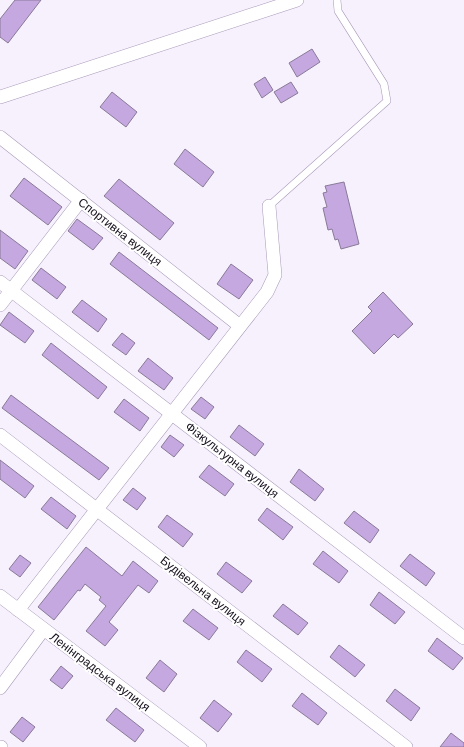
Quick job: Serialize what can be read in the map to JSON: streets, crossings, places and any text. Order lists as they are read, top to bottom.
{
  "streets": {
    "street": [
      "Спортивна вулиця",
      "Фiзкультурна вулиця",
      "Будівельна вулиця",
      "Ленінградська вулиця"
    ]
  }
}
